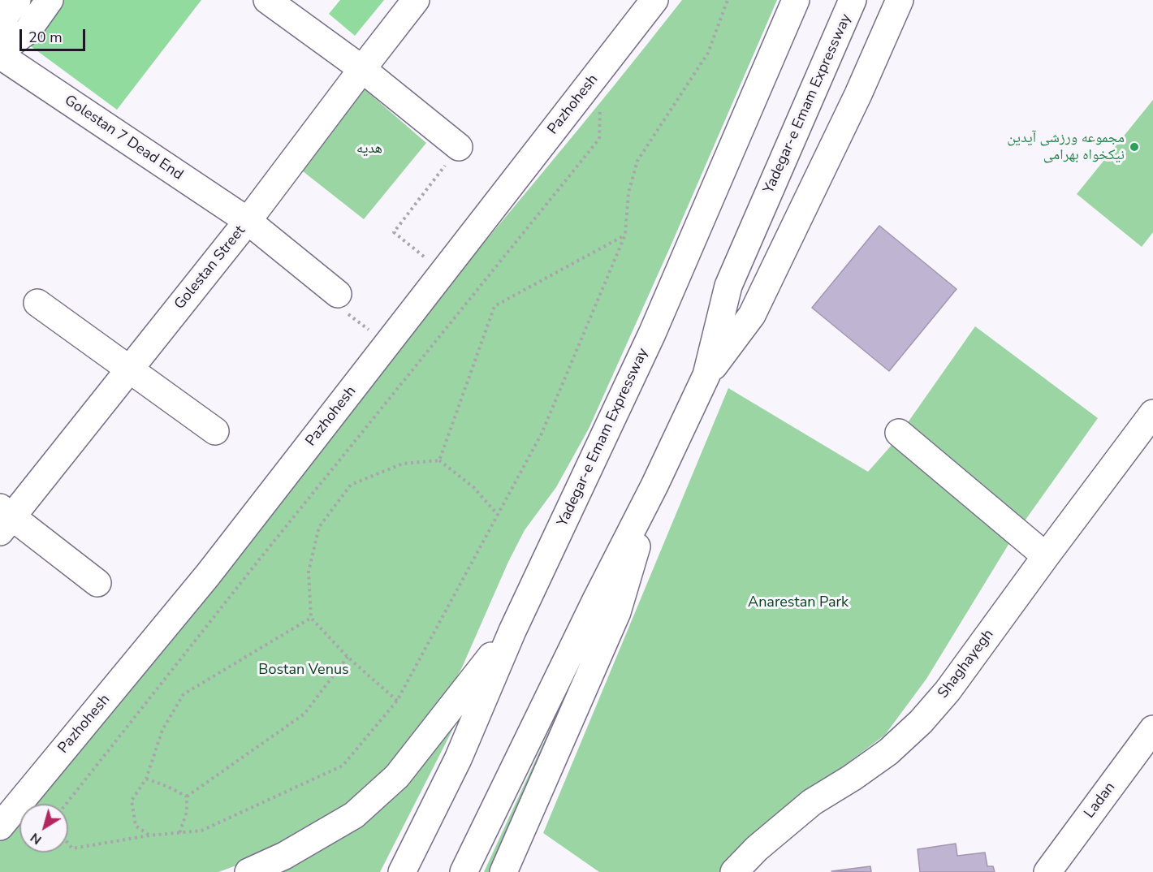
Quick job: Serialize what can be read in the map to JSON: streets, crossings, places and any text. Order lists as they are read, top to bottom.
{
  "streets": {
    "main road": [
      "Yadegar-e Emam Expressway",
      "Pazhohesh",
      "Golestan 7 Dead End",
      "Golestan Street",
      "Shaghayegh",
      "Ladan"
    ]
  },
  "crossings": [
    ["Golestan 7 Dead End", "Golestan Street"]
  ],
  "parks": ["هدیه", "Anarestan Park", "Bostan Venus"],
  "places": ["مجموعه ورزشی آیدین نیکخواه بهرامی"],
  "scale_bar": "20 m",
  "north": "bottom left"
}
